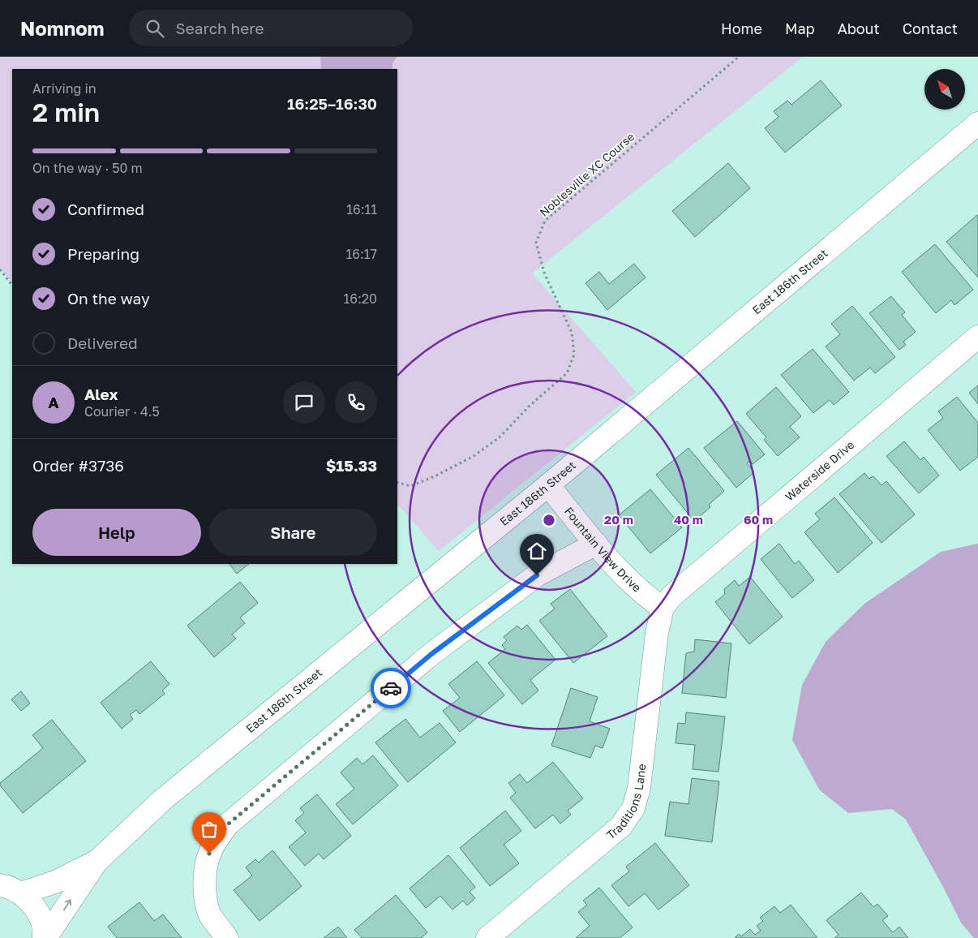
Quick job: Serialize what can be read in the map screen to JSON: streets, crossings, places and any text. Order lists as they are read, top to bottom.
{
  "streets": {
    "street": [
      "East 186th Street",
      "Waterside Drive",
      "Fountain View Drive",
      "Traditions Lane"
    ],
    "path": ["Noblesville XC Course"]
  },
  "crossings": [
    ["East 186th Street", "Fountain View Drive"],
    ["Waterside Drive", "Fountain View Drive"],
    ["Waterside Drive", "Traditions Lane"],
    ["Fountain View Drive", "Traditions Lane"]
  ],
  "north": "top left",
  "page": {
    "header": "Nomnom",
    "search": "Search here",
    "nav": [
      "Home",
      "Map",
      "About",
      "Contact"
    ],
    "heading": ["2 min", "Arriving in", "16:25–16:30"],
    "panel": [
      "Alex",
      "Courier · 4.5",
      "Order #3736",
      "$15.33"
    ],
    "bar": "On the way · 50 m",
    "list": [
      ["Confirmed", "16:11"],
      ["Preparing", "16:17"],
      ["On the way", "16:20"],
      "Delivered"
    ],
    "round": "A",
    "buttons": ["Help", "Share"]
  },
  "rings": ["20 m", "40 m", "60 m"]
}
